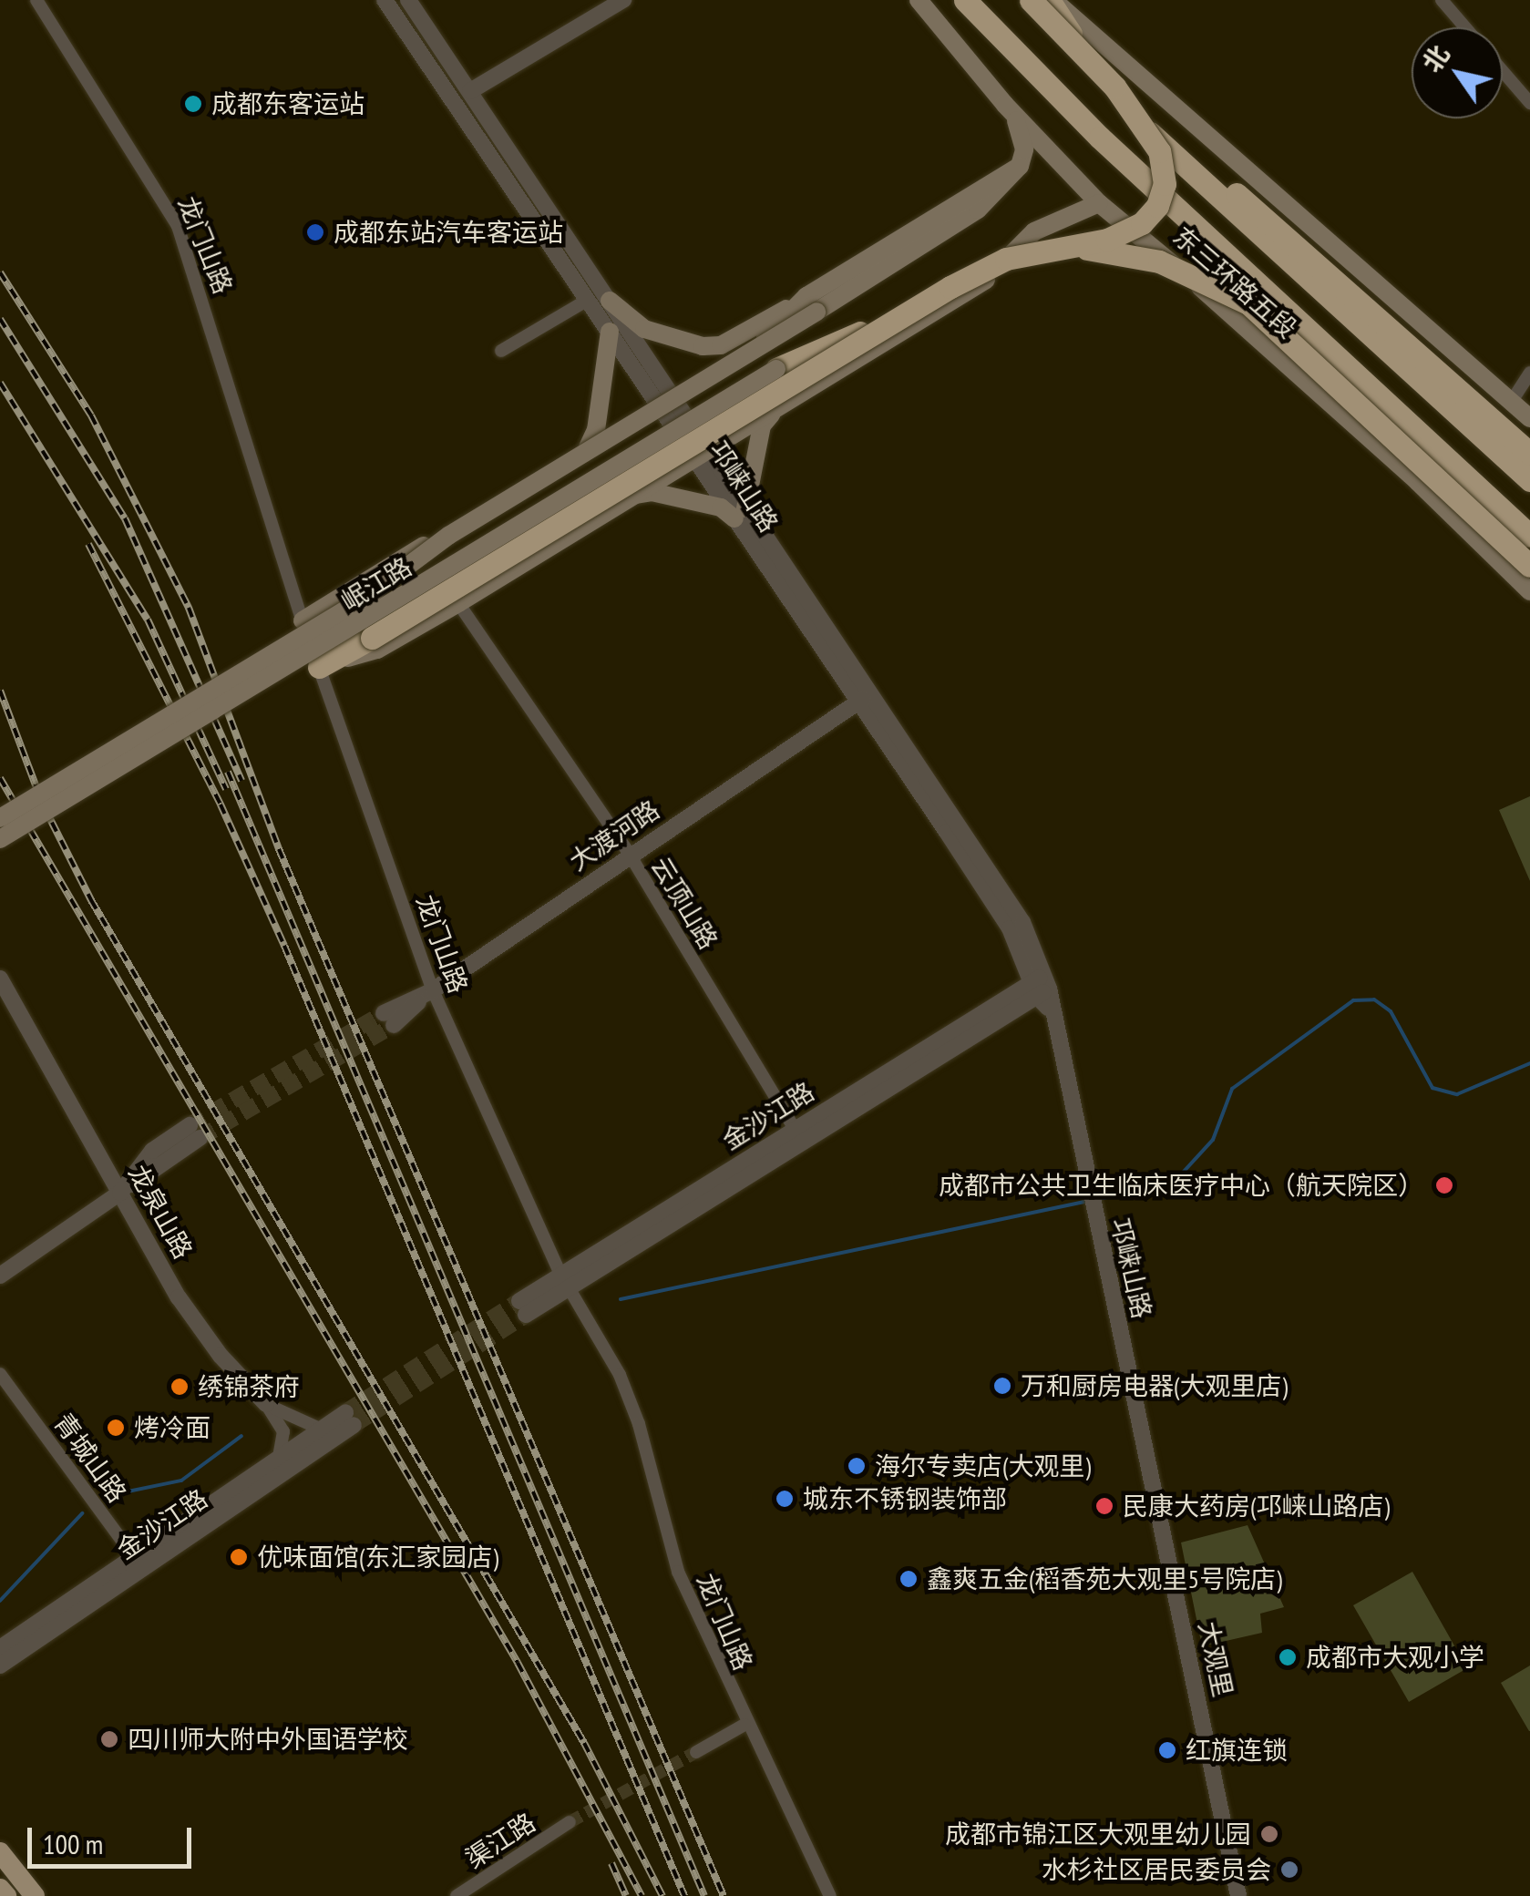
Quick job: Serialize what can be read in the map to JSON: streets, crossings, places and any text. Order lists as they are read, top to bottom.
{
  "streets": {
    "highway": ["东三环路五段"],
    "main road": ["岷江路"],
    "street": [
      "龙门山路",
      "邛崃山路",
      "大渡河路",
      "云顶山路",
      "金沙江路",
      "龙泉山路",
      "青城山路",
      "大观里",
      "渠江路"
    ]
  },
  "crossings": [
    ["龙门山路", "大渡河路"],
    ["龙门山路", "金沙江路"],
    ["邛崃山路", "大渡河路"],
    ["邛崃山路", "金沙江路"],
    ["邛崃山路", "大观里"],
    ["大渡河路", "云顶山路"],
    ["云顶山路", "金沙江路"],
    ["金沙江路", "龙泉山路"],
    ["金沙江路", "青城山路"]
  ],
  "places": [
    "成都东客运站",
    "成都东站汽车客运站",
    "成都市公共卫生临床医疗中心（航天院区）",
    "万和厨房电器(大观里店)",
    "绣锦茶府",
    "烤冷面",
    "海尔专卖店(大观里)",
    "城东不锈钢装饰部",
    "民康大药房(邛崃山路店)",
    "优味面馆(东汇家园店)",
    "鑫爽五金(稻香苑大观里5号院店)",
    "成都市大观小学",
    "四川师大附中外国语学校",
    "红旗连锁",
    "成都市锦江区大观里幼儿园",
    "水杉社区居民委员会"
  ],
  "scale_bar": "100 m",
  "north": "top left"
}
